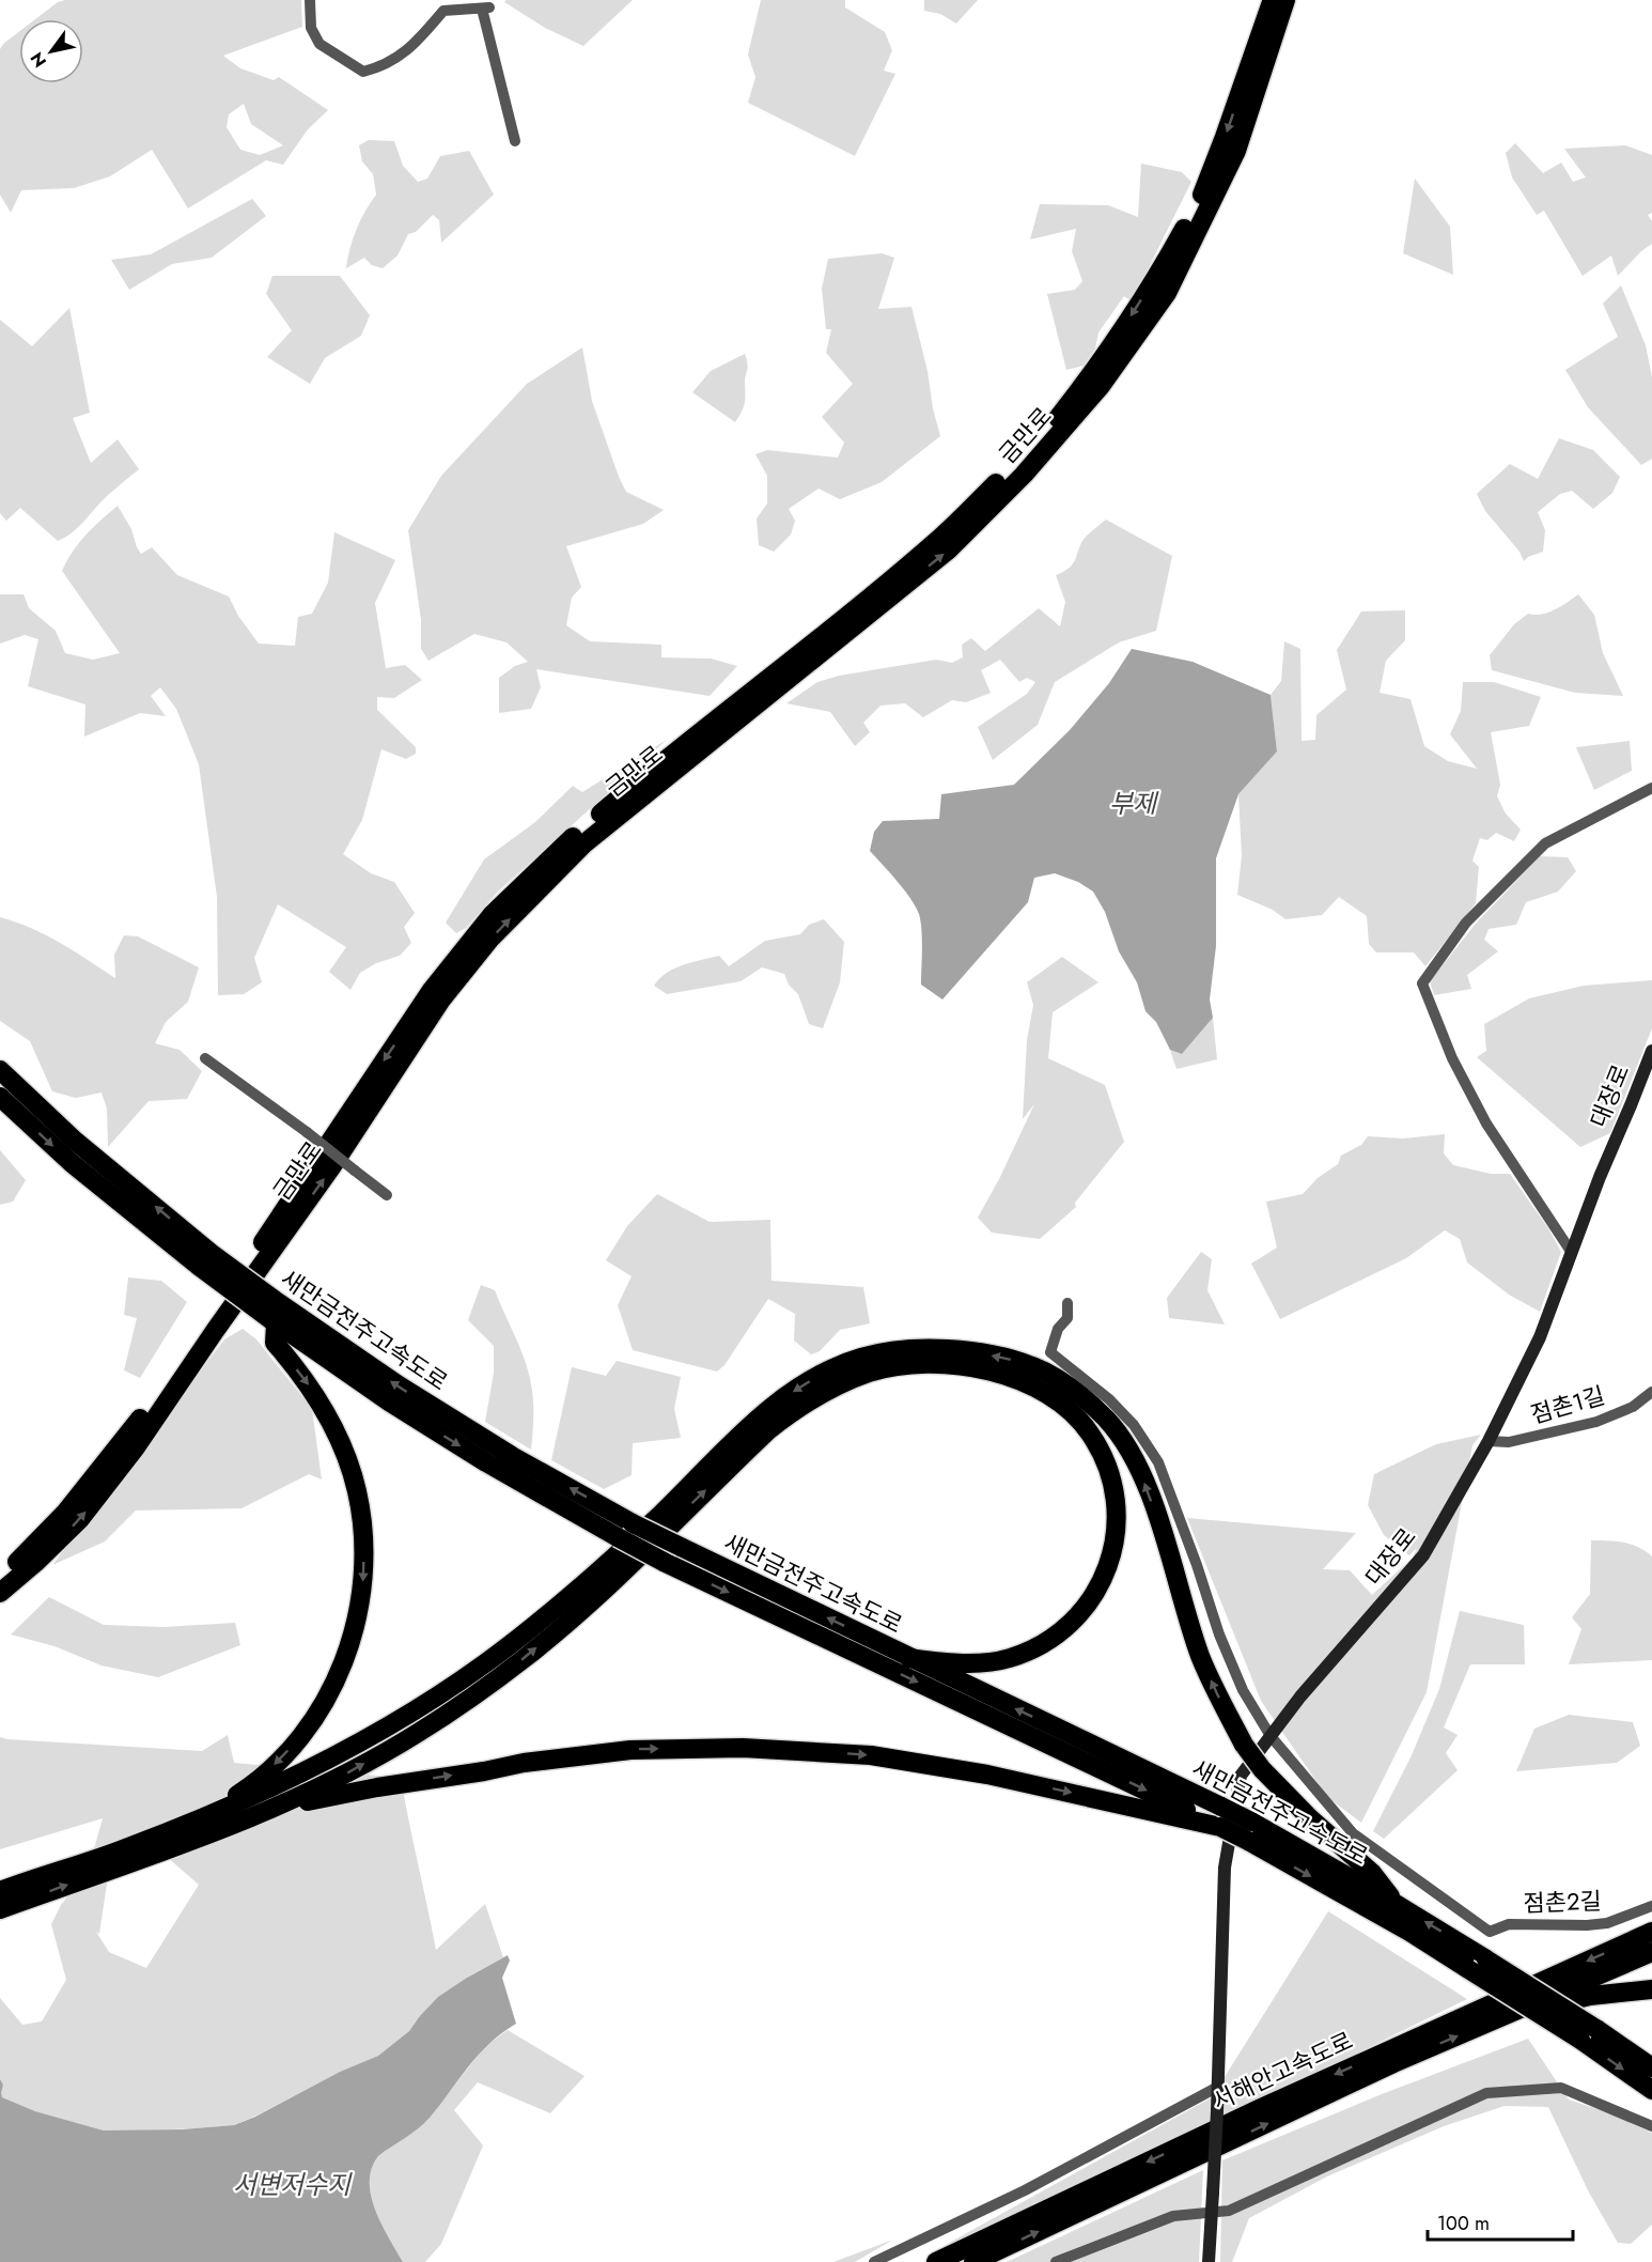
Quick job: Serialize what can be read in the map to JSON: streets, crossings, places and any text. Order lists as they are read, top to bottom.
{
  "streets": {
    "highway": ["금만로", "새만금전주고속도로", "서해안고속도로"],
    "street": ["대장로", "점촌1길", "점촌2길"]
  },
  "crossings": [
    ["대장로", "점촌1길"],
    ["대장로", "점촌2길"]
  ],
  "water": ["부제", "서변저수지"],
  "scale_bar": "100 m",
  "north": "bottom left"
}
